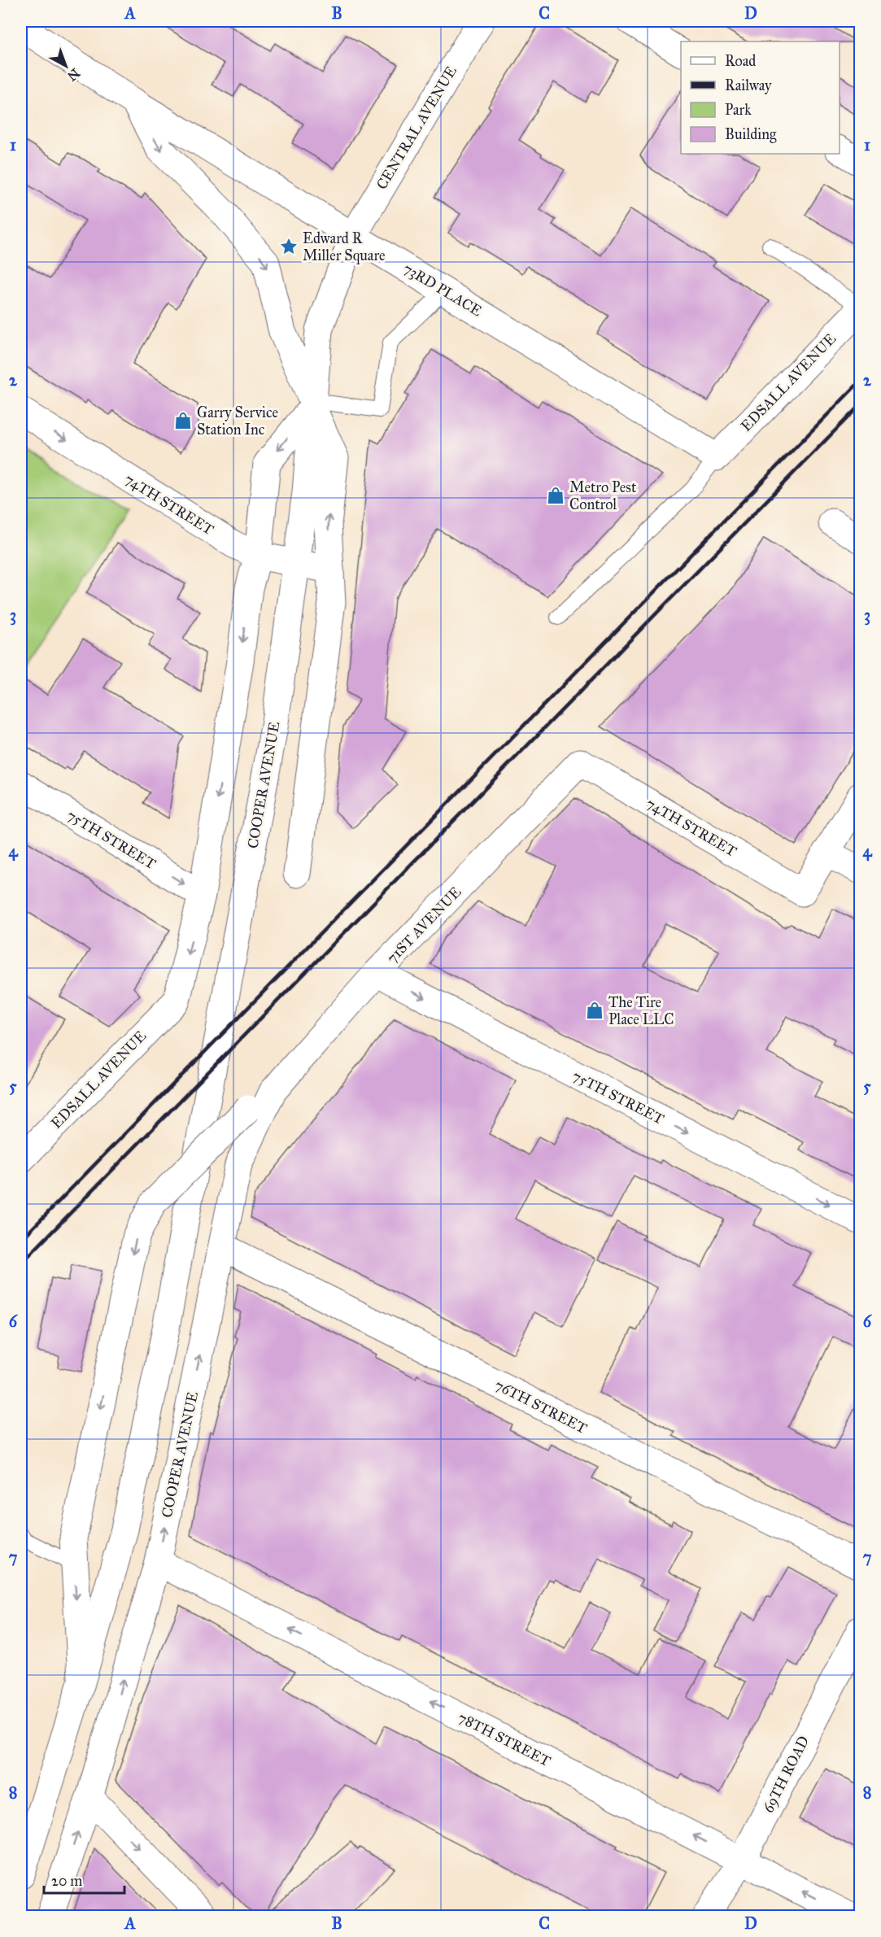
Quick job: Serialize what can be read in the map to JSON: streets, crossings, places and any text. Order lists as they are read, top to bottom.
{
  "streets": {
    "street": [
      "CENTRAL AVENUE",
      "73RD PLACE",
      "EDSALL AVENUE",
      "74TH STREET",
      "COOPER AVENUE",
      "75TH STREET",
      "71ST AVENUE",
      "76TH STREET",
      "78TH STREET",
      "69TH ROAD"
    ]
  },
  "crossings": [
    ["CENTRAL AVENUE", "73RD PLACE"],
    ["CENTRAL AVENUE", "COOPER AVENUE"],
    ["73RD PLACE", "EDSALL AVENUE"],
    ["73RD PLACE", "COOPER AVENUE"],
    ["EDSALL AVENUE", "75TH STREET"],
    ["74TH STREET", "COOPER AVENUE"],
    ["74TH STREET", "71ST AVENUE"],
    ["COOPER AVENUE", "71ST AVENUE"],
    ["COOPER AVENUE", "76TH STREET"],
    ["COOPER AVENUE", "78TH STREET"],
    ["75TH STREET", "71ST AVENUE"],
    ["78TH STREET", "69TH ROAD"]
  ],
  "one_way": [
    "EDSALL AVENUE",
    "74TH STREET",
    "75TH STREET",
    "78TH STREET"
  ],
  "places": {
    "place": ["Edward R Miller Square"],
    "shop": ["Garry Service Station Inc", "Metro Pest Control", "The Tire Place LLC"]
  },
  "legend": [
    "Road",
    "Railway",
    "Park",
    "Building"
  ],
  "scale_bar": "20 m",
  "north": "bottom right",
  "grid": {
    "columns": [
      "A",
      "B",
      "C",
      "D"
    ],
    "rows": [
      "1",
      "2",
      "3",
      "4",
      "5",
      "6",
      "7",
      "8"
    ]
  }
}
